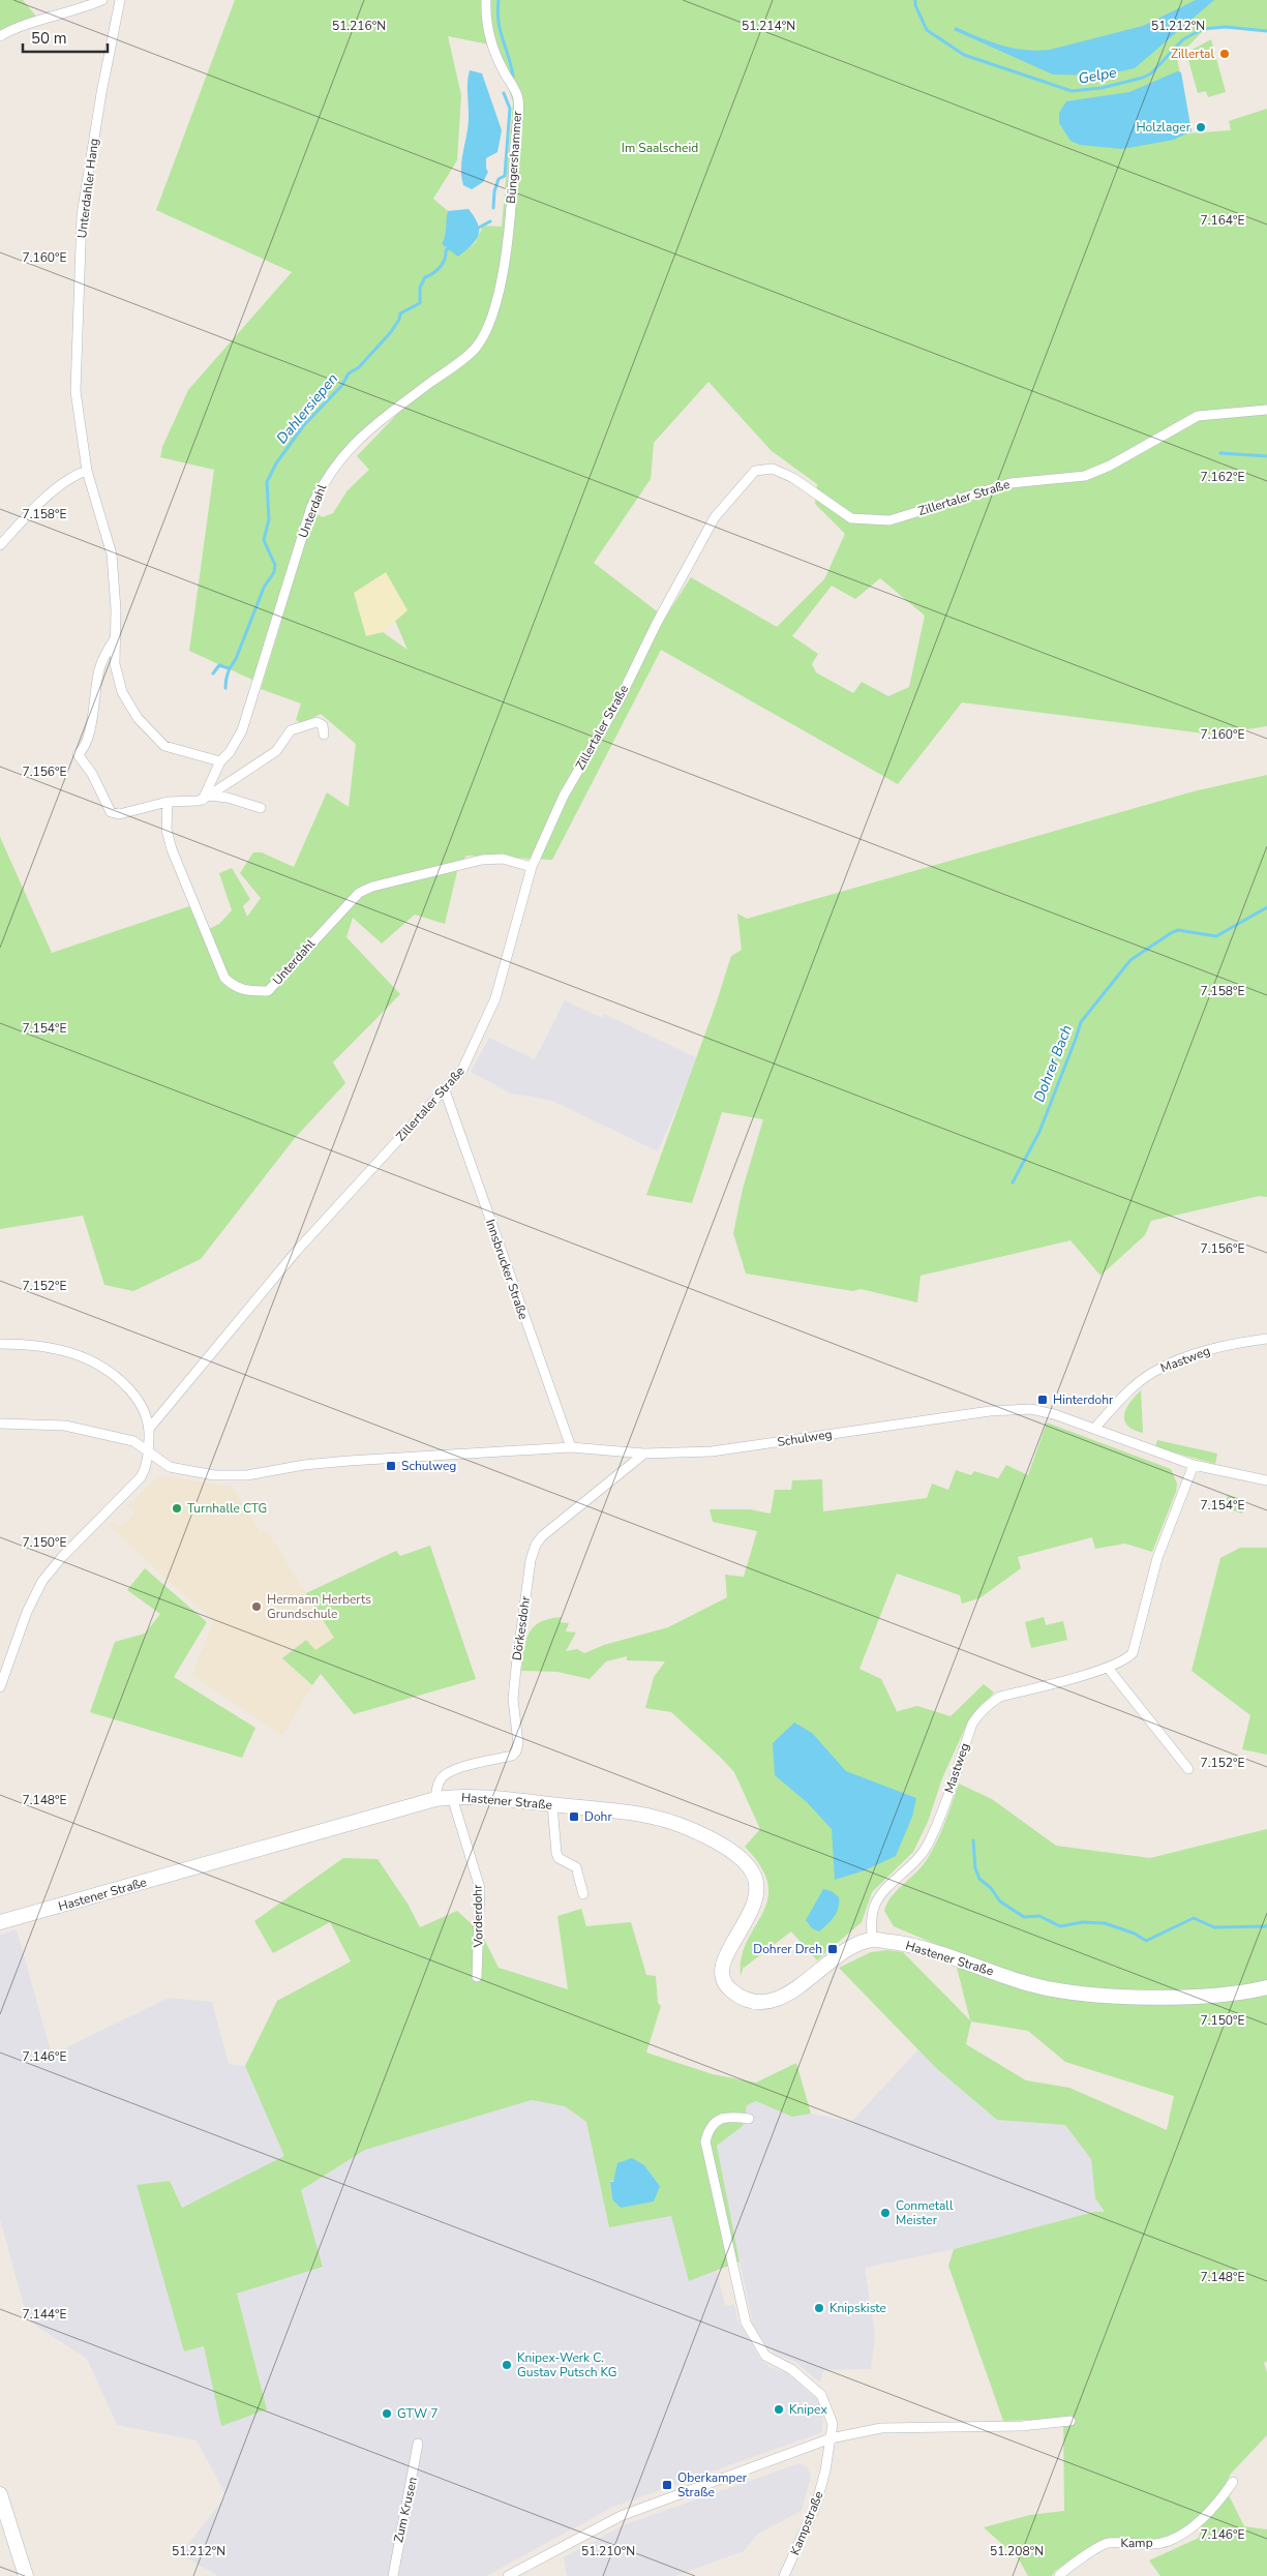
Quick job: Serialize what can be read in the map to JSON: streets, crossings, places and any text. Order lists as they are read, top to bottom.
{
  "streets": {
    "main road": ["Hastener Straße"],
    "street": [
      "Büngershammer",
      "Unterdahler Hang",
      "Zillertaler Straße",
      "Unterdahl",
      "Innsbrucker Straße",
      "Mastweg",
      "Schulweg",
      "Dörkesdohr",
      "Vorderdohr",
      "Zum Krusen",
      "Kampstraße",
      "Kamp"
    ]
  },
  "crossings": [
    ["Büngershammer", "Unterdahl"],
    ["Zillertaler Straße", "Unterdahl"],
    ["Zillertaler Straße", "Innsbrucker Straße"],
    ["Innsbrucker Straße", "Schulweg"],
    ["Mastweg", "Schulweg"],
    ["Mastweg", "Hastener Straße"],
    ["Schulweg", "Dörkesdohr"],
    ["Dörkesdohr", "Hastener Straße"],
    ["Hastener Straße", "Vorderdohr"]
  ],
  "water": ["Gelpe", "Dahlersiepen", "Dohrer Bach"],
  "parks": ["Im Saalscheid"],
  "places": {
    "other": [
      "Zillertal",
      "Holzlager",
      "Turnhalle CTG",
      "Hermann Herberts Grundschule",
      "Conmetall Meister",
      "Knipskiste",
      "Knipex-Werk C. Gustav Putsch KG",
      "Knipex",
      "GTW 7"
    ],
    "transit": [
      "Hinterdohr",
      "Schulweg",
      "Dohr",
      "Dohrer Dreh",
      "Oberkamper Straße"
    ]
  },
  "scale_bar": "50 m",
  "coordinates": [
    "51.214°N",
    "51.212°N",
    "51.216°N",
    "7.164°E",
    "7.160°E",
    "7.162°E",
    "7.158°E",
    "7.156°E",
    "7.154°E",
    "7.152°E",
    "7.150°E",
    "7.148°E",
    "7.146°E",
    "7.144°E",
    "51.210°N",
    "51.208°N"
  ]
}
